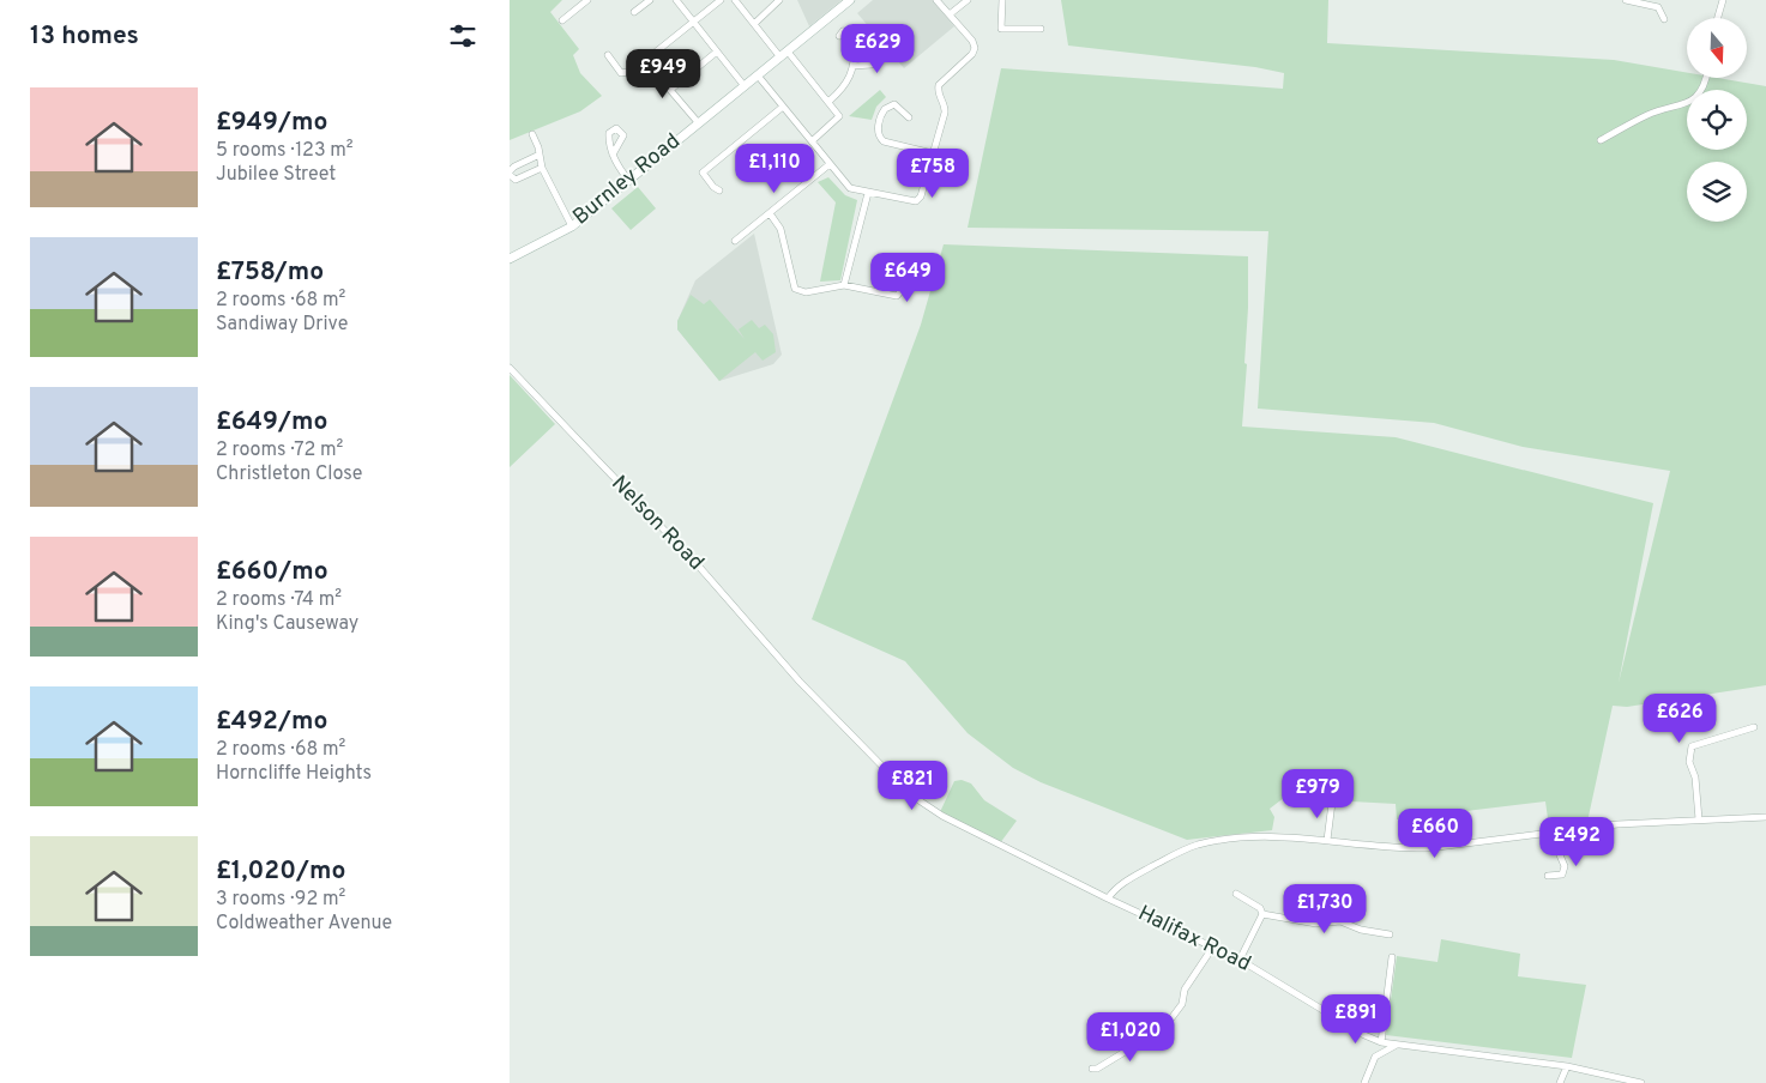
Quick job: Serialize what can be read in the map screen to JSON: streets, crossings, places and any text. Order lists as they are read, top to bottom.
{
  "streets": {
    "street": ["Burnley Road", "Nelson Road", "Halifax Road"]
  },
  "crossings": [
    ["Nelson Road", "Halifax Road"]
  ],
  "north": "bottom",
  "page": {
    "heading": "13 homes",
    "price": [
      "£629",
      "£949",
      "£1,110",
      "£758",
      "£649",
      "£626",
      "£821",
      "£979",
      "£660",
      "£492",
      "£1,730",
      "£891",
      "£1,020"
    ],
    "list": [
      {
        "name": "£949/mo",
        "note": "5 rooms · 123 m² · Jubilee Street"
      },
      {
        "name": "£758/mo",
        "note": "2 rooms · 68 m² · Sandiway Drive"
      },
      {
        "name": "£649/mo",
        "note": "2 rooms · 72 m² · Christleton Close"
      },
      {
        "name": "£660/mo",
        "note": "2 rooms · 74 m² · King's Causeway"
      },
      {
        "name": "£492/mo",
        "note": "2 rooms · 68 m² · Horncliffe Heights"
      },
      {
        "name": "£1,020/mo",
        "note": "3 rooms · 92 m² · Coldweather Avenue"
      }
    ]
  }
}
